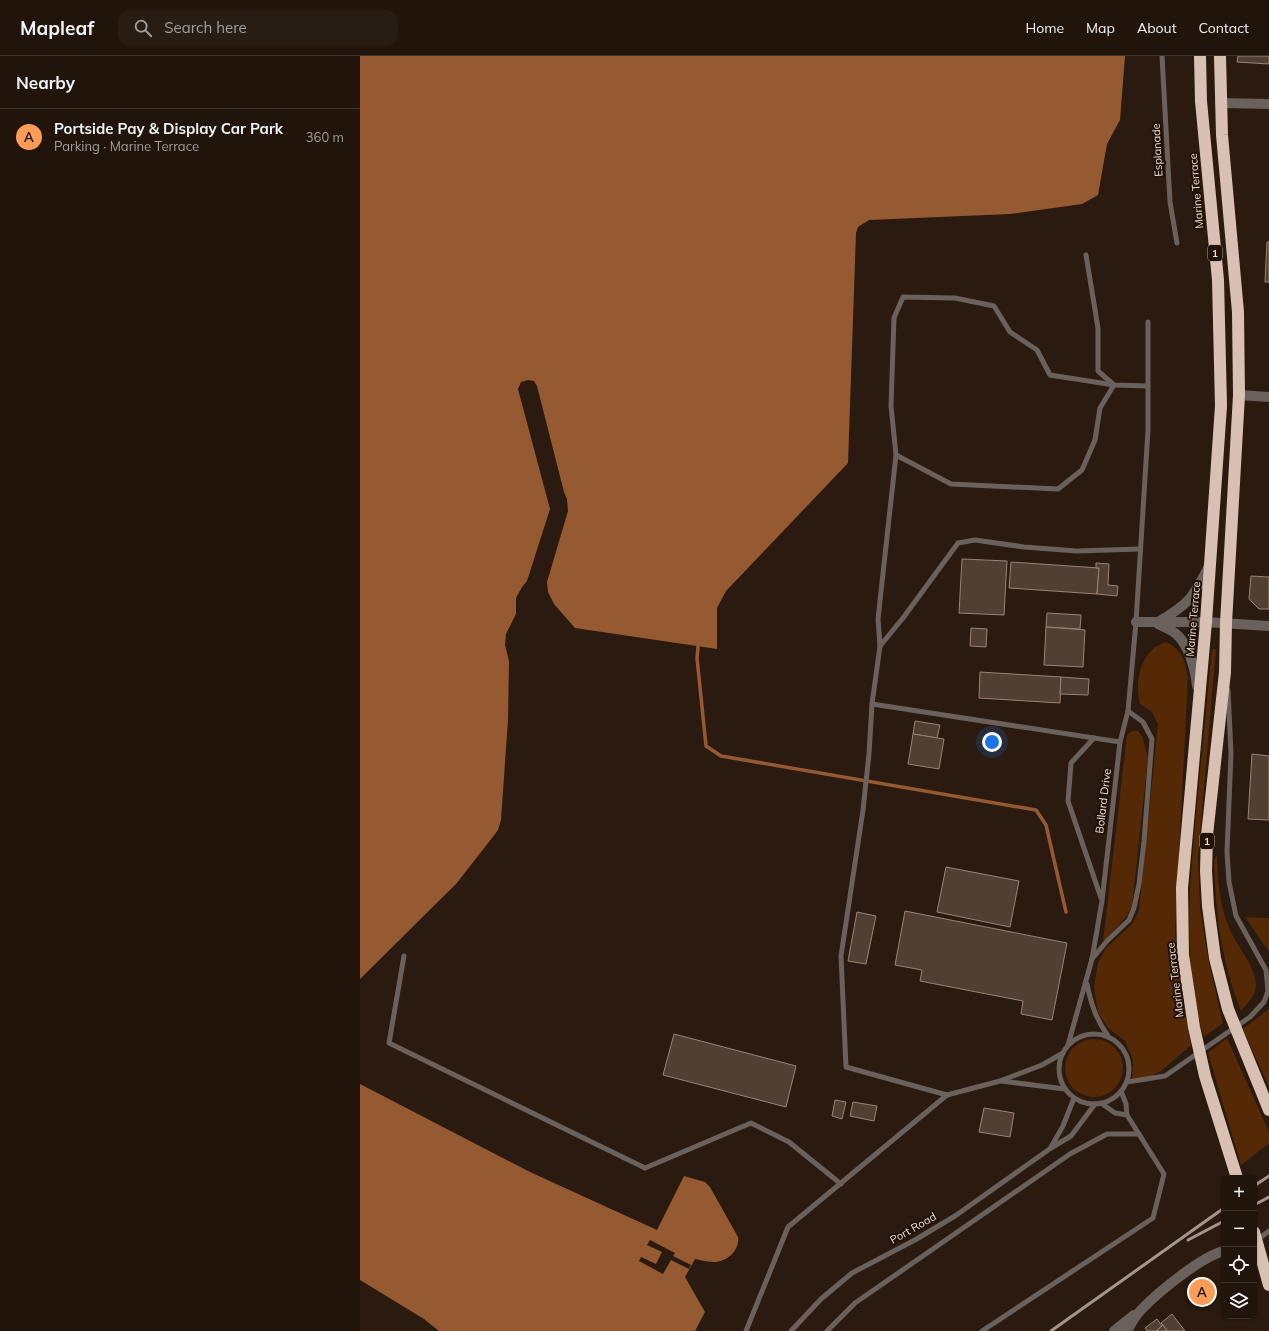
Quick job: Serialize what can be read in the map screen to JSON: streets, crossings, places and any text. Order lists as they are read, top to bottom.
{
  "streets": {
    "highway": ["Marine Terrace", "1"],
    "lane": ["Esplanade", "Bollard Drive", "Port Road"]
  },
  "crossings": [
    ["Bollard Drive", "Port Road"]
  ],
  "page": {
    "header": "Mapleaf",
    "search": "Search here",
    "nav": [
      "Home",
      "Map",
      "About",
      "Contact"
    ],
    "heading": "Nearby",
    "list": [
      {
        "mark": "A",
        "name": "Portside Pay & Display Car Park",
        "note": "Parking · Marine Terrace",
        "value": "360 m"
      }
    ],
    "map_buttons": ["+", "−"],
    "pins": "A"
  }
}
